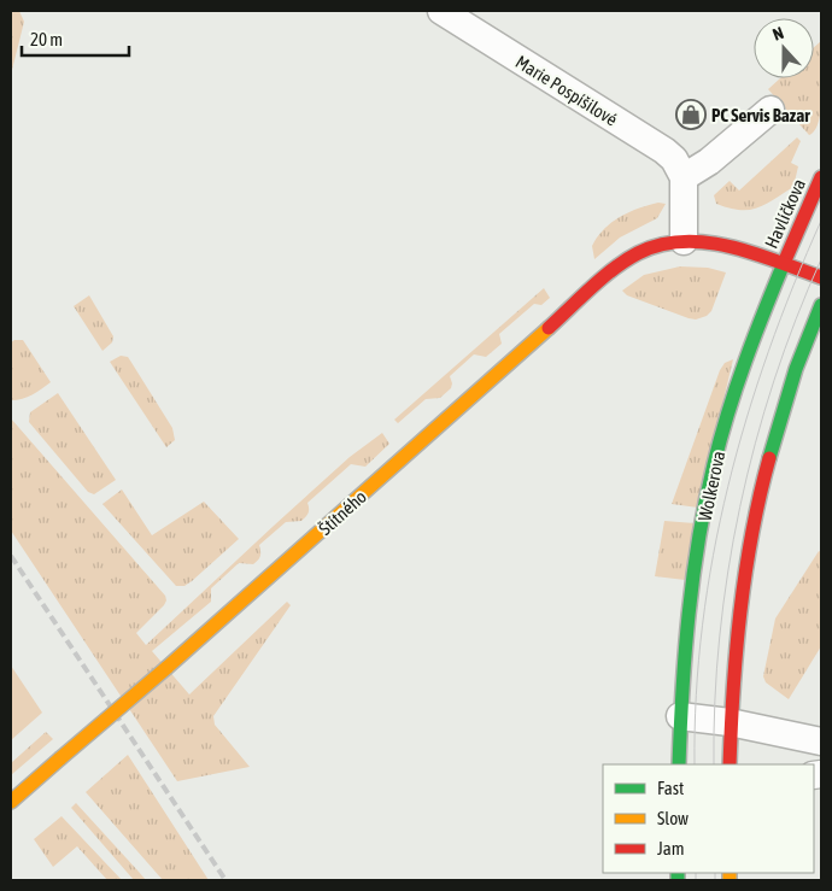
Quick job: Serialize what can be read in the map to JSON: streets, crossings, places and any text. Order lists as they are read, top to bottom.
{
  "streets": {
    "street": [
      "Marie Pospíšilové",
      "Havlíčkova",
      "Wolkerova",
      "Štítného"
    ]
  },
  "crossings": [
    ["Havlíčkova", "Wolkerova"],
    ["Havlíčkova", "Štítného"],
    ["Wolkerova", "Štítného"]
  ],
  "places": {
    "shop": ["PC Servis Bazar"]
  },
  "legend": ["Fast", "Slow", "Jam"],
  "scale_bar": "20 m",
  "north": "top"
}
